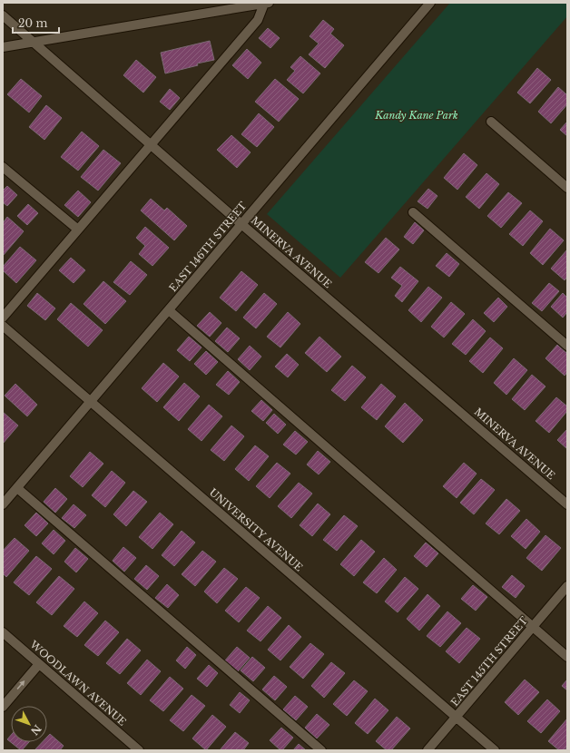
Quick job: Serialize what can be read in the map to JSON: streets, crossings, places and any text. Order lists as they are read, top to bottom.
{
  "streets": {
    "street": [
      "EAST 146TH STREET",
      "MINERVA AVENUE",
      "UNIVERSITY AVENUE",
      "EAST 145TH STREET",
      "WOODLAWN AVENUE"
    ]
  },
  "crossings": [
    ["EAST 146TH STREET", "MINERVA AVENUE"],
    ["EAST 146TH STREET", "UNIVERSITY AVENUE"],
    ["UNIVERSITY AVENUE", "EAST 145TH STREET"]
  ],
  "parks": ["Kandy Kane Park"],
  "scale_bar": "20 m",
  "north": "bottom right"
}
